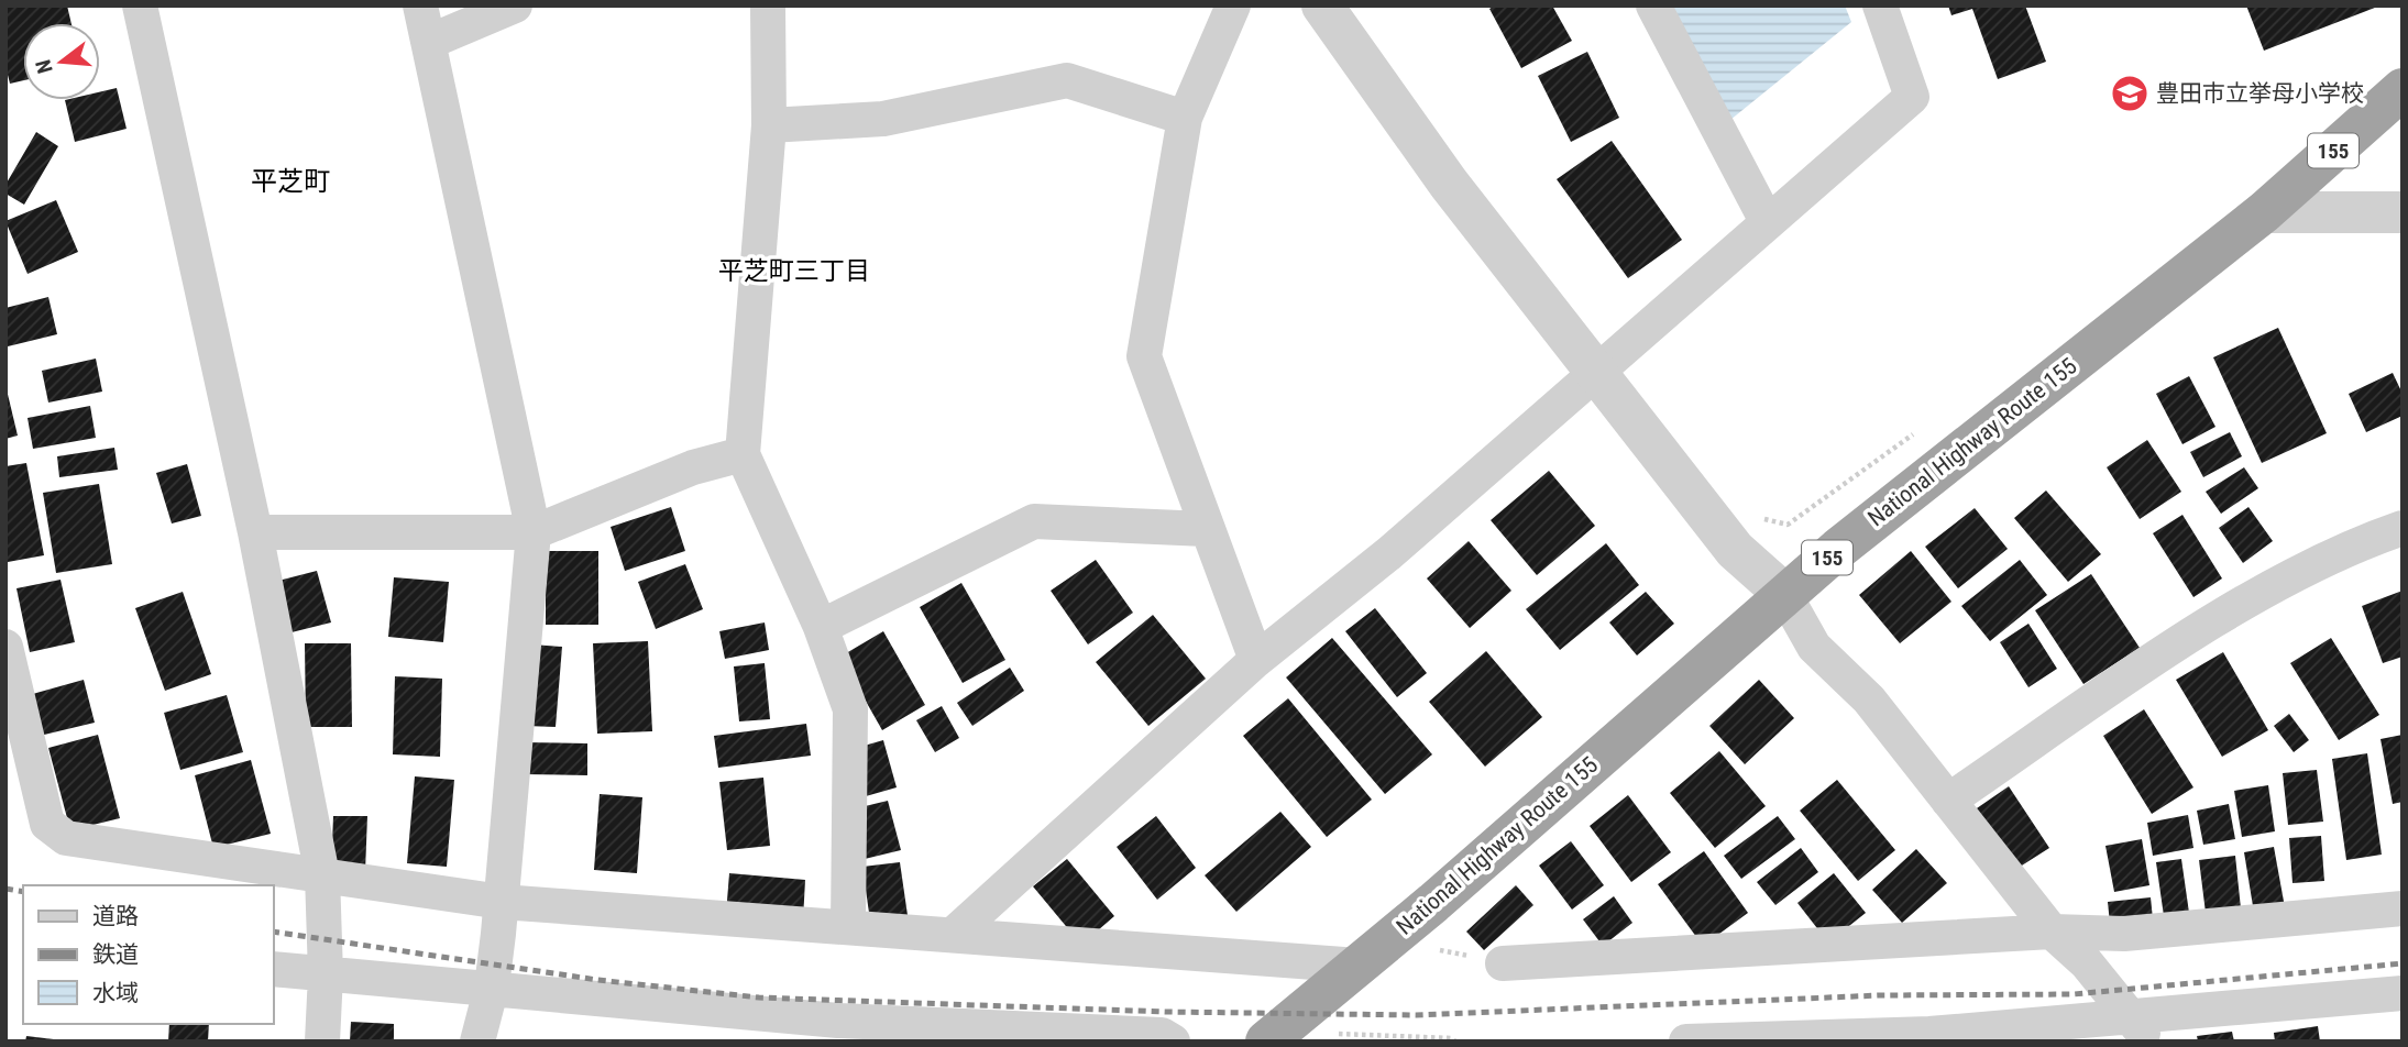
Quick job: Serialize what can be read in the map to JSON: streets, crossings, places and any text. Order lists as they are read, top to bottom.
{
  "streets": {
    "highway": ["155", "National Highway Route 155"]
  },
  "districts": ["平芝町", "平芝町三丁目"],
  "places": {
    "school or university": ["豊田市立挙母小学校"]
  },
  "legend": ["道路", "鉄道", "水域"],
  "north": "left"
}
